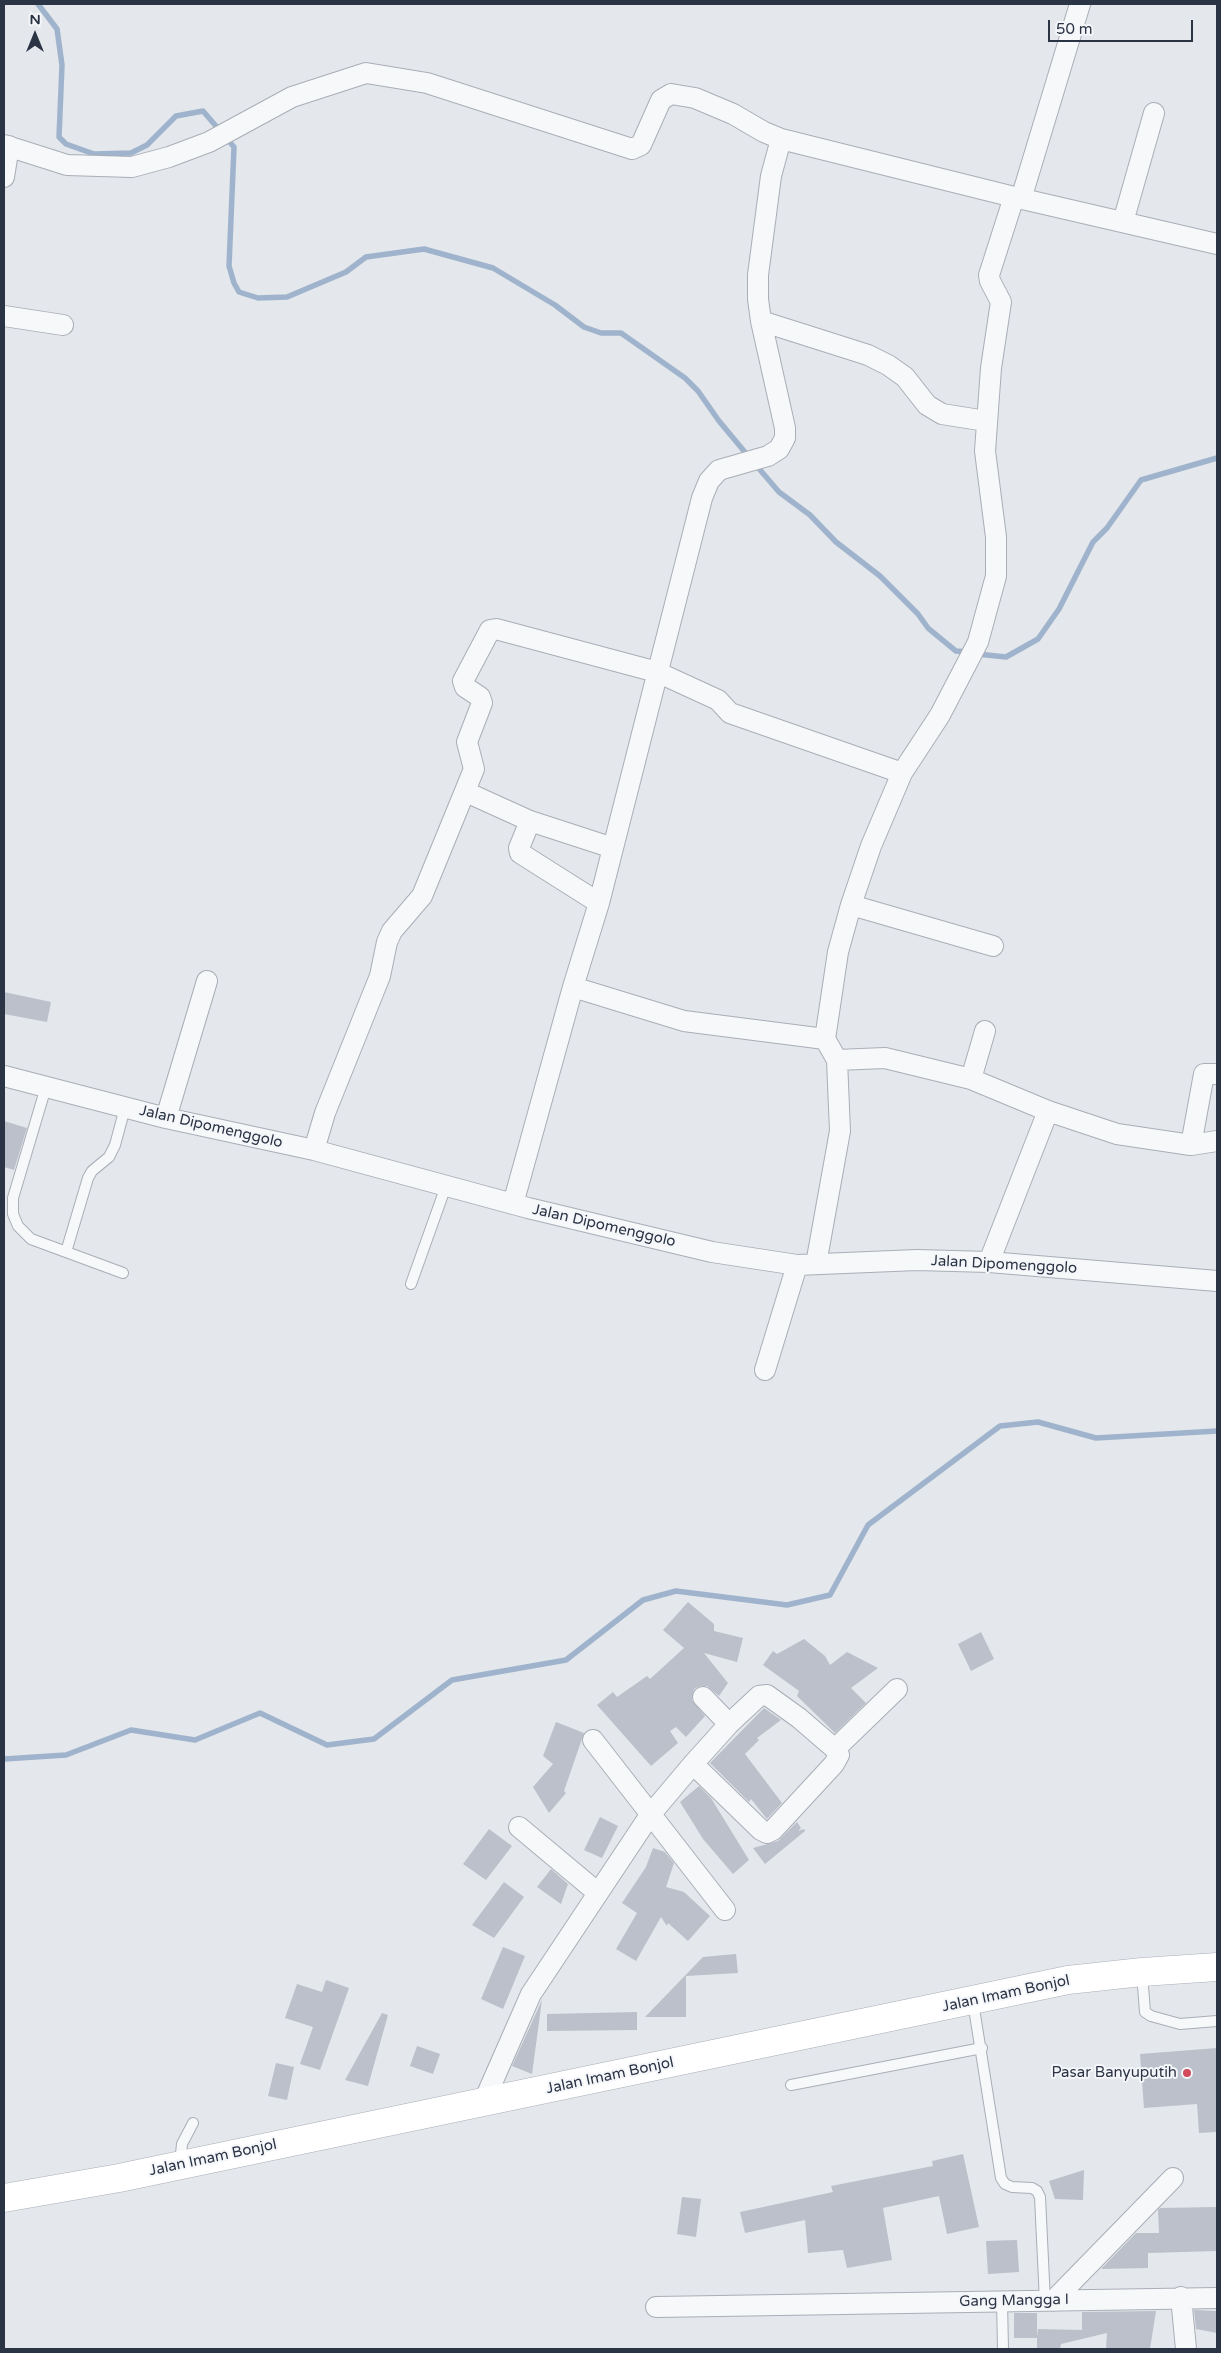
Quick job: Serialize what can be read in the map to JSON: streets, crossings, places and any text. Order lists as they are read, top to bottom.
{
  "streets": {
    "main road": ["Jalan Imam Bonjol"],
    "street": ["Jalan Dipomenggolo", "Gang Mangga I"]
  },
  "places": ["Pasar Banyuputih"],
  "scale_bar": "50 m",
  "north": "top"
}
